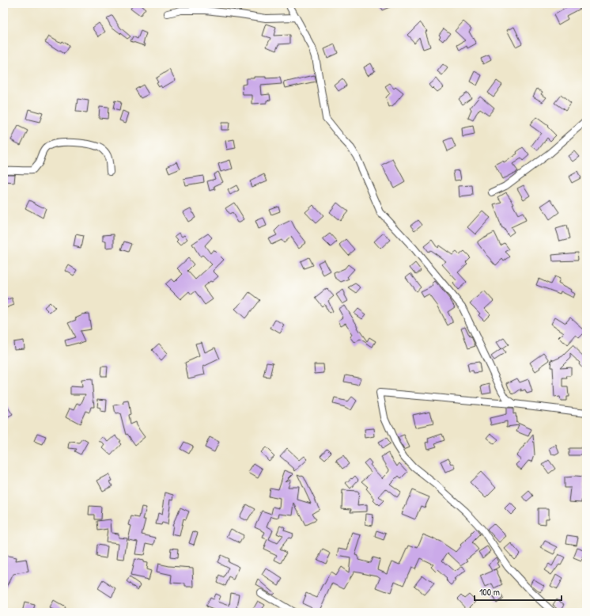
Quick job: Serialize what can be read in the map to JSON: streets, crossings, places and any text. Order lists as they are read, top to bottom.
{
  "scale_bar": "100 m"
}
